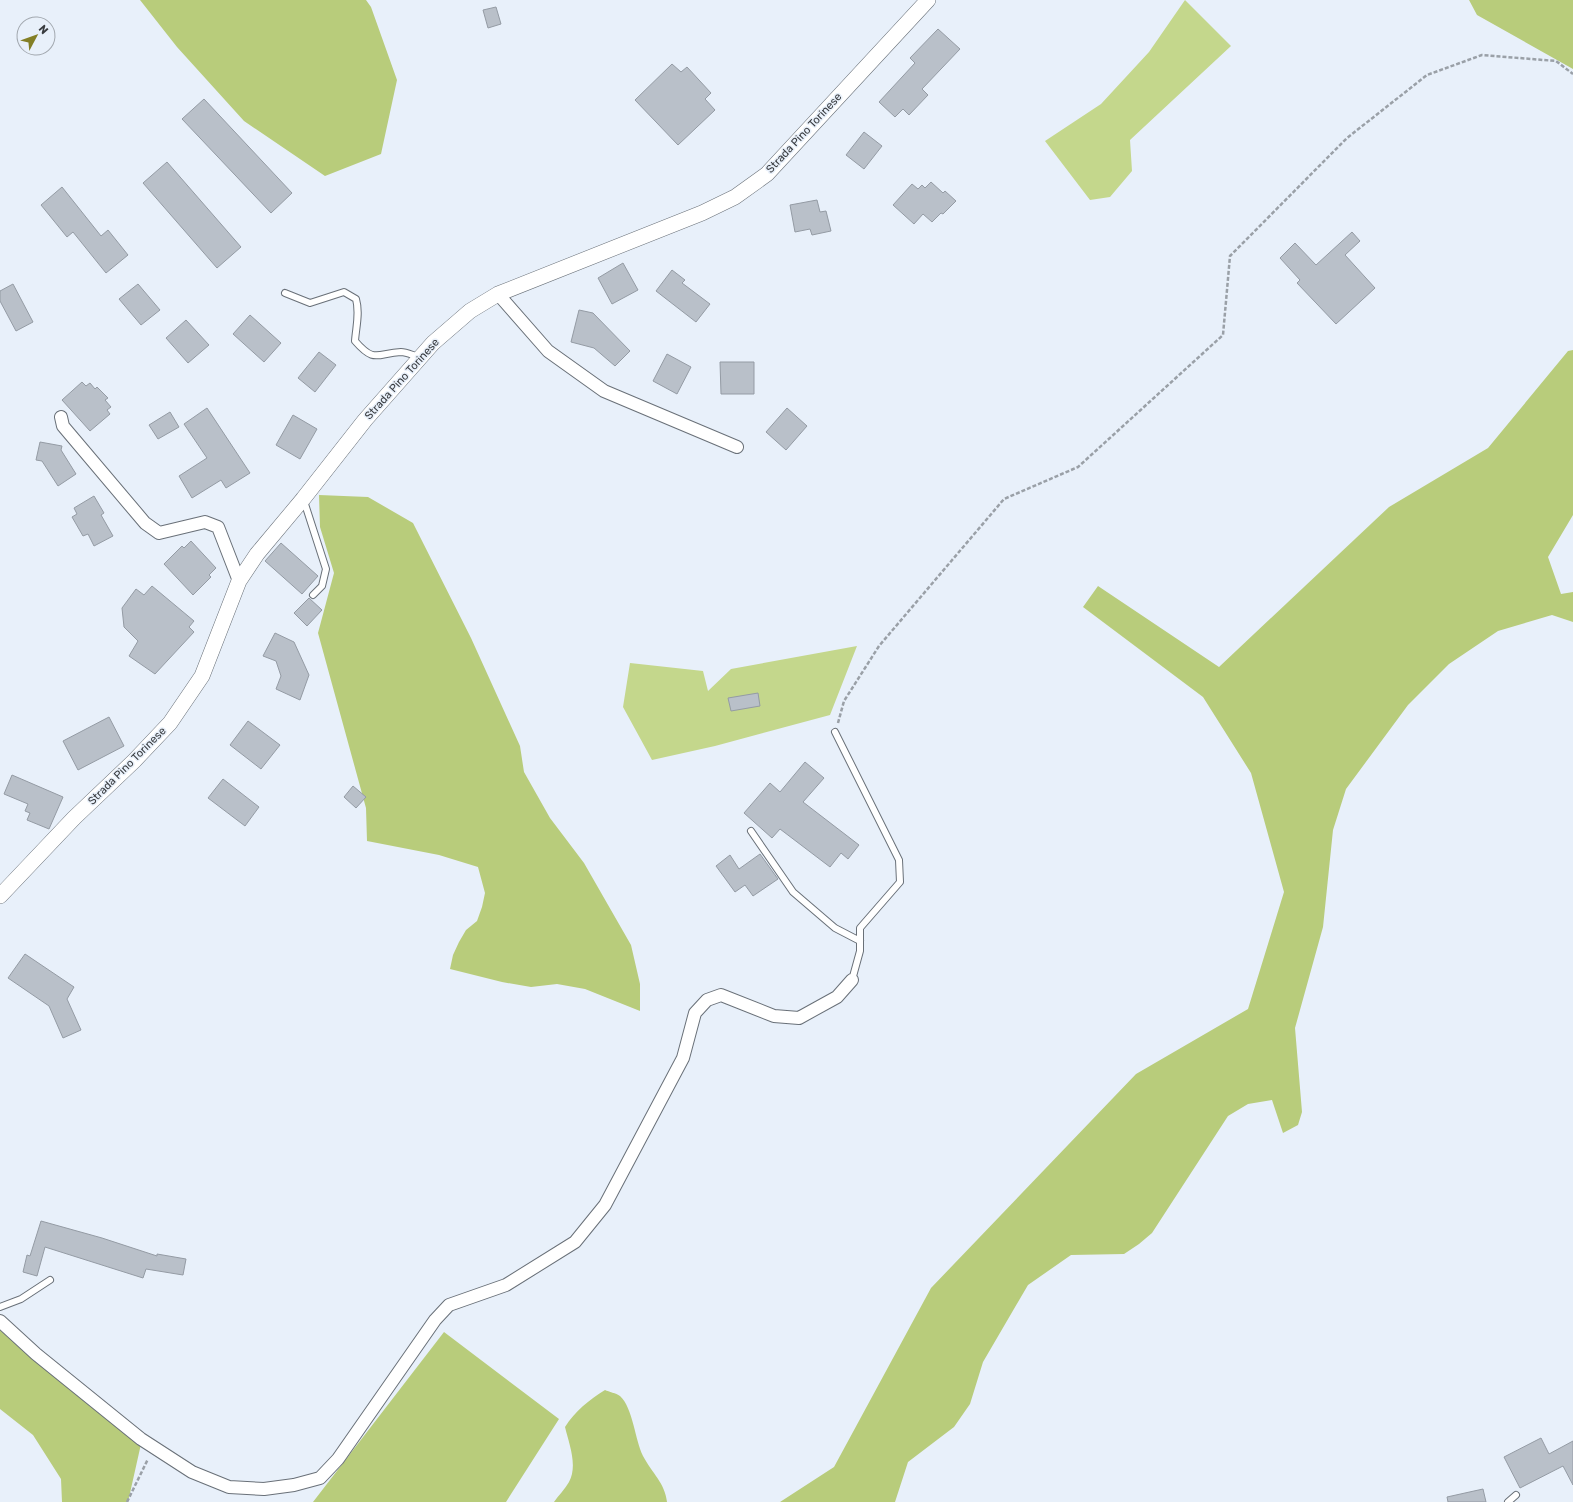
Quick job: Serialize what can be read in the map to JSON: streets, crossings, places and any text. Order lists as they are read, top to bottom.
{
  "streets": {
    "street": ["Strada Pino Torinese"]
  },
  "north": "top right"
}
